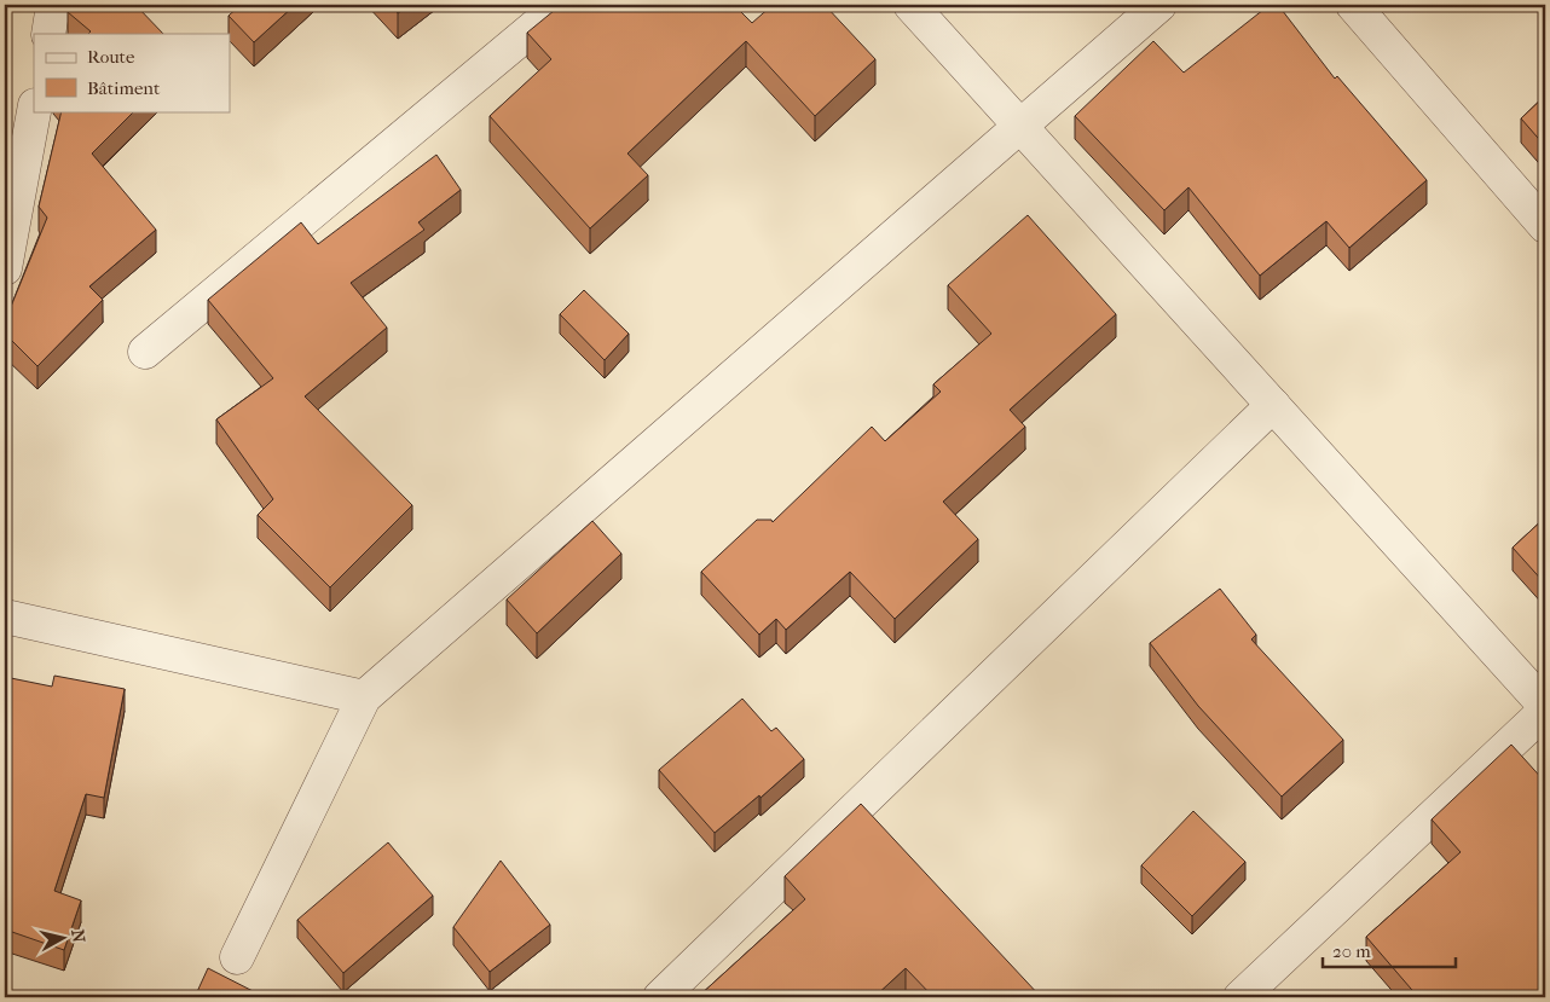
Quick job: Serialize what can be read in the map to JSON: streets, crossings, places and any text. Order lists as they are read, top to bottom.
{
  "legend": ["Route", "Bâtiment"],
  "scale_bar": "20 m",
  "north": "right"
}
